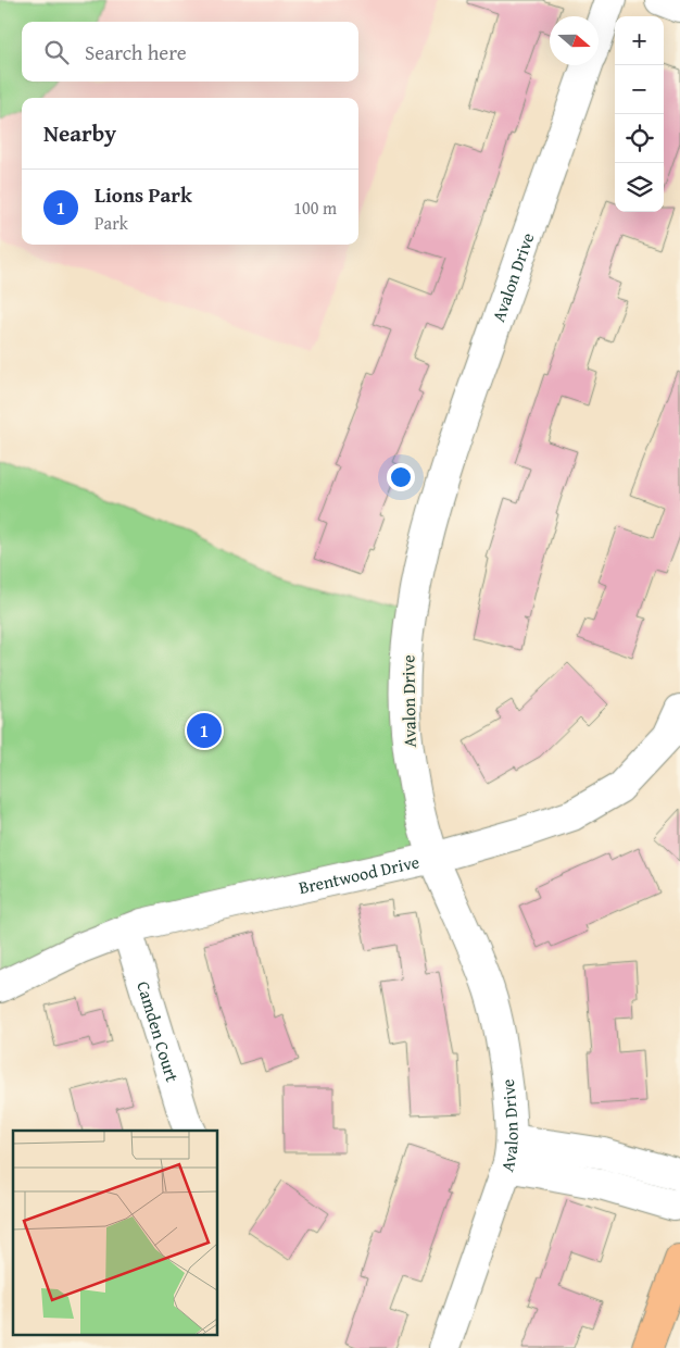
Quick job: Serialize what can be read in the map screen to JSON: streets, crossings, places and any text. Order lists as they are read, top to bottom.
{
  "streets": {
    "street": ["Avalon Drive", "Brentwood Drive", "Camden Court"]
  },
  "crossings": [
    ["Avalon Drive", "Brentwood Drive"],
    ["Brentwood Drive", "Camden Court"]
  ],
  "north": "right",
  "page": {
    "map_buttons": ["+", "−"],
    "search": "Search here",
    "heading": "Nearby",
    "list": [
      {
        "mark": "1",
        "name": "Lions Park",
        "note": "Park",
        "value": "100 m"
      }
    ],
    "pins": "1"
  }
}
